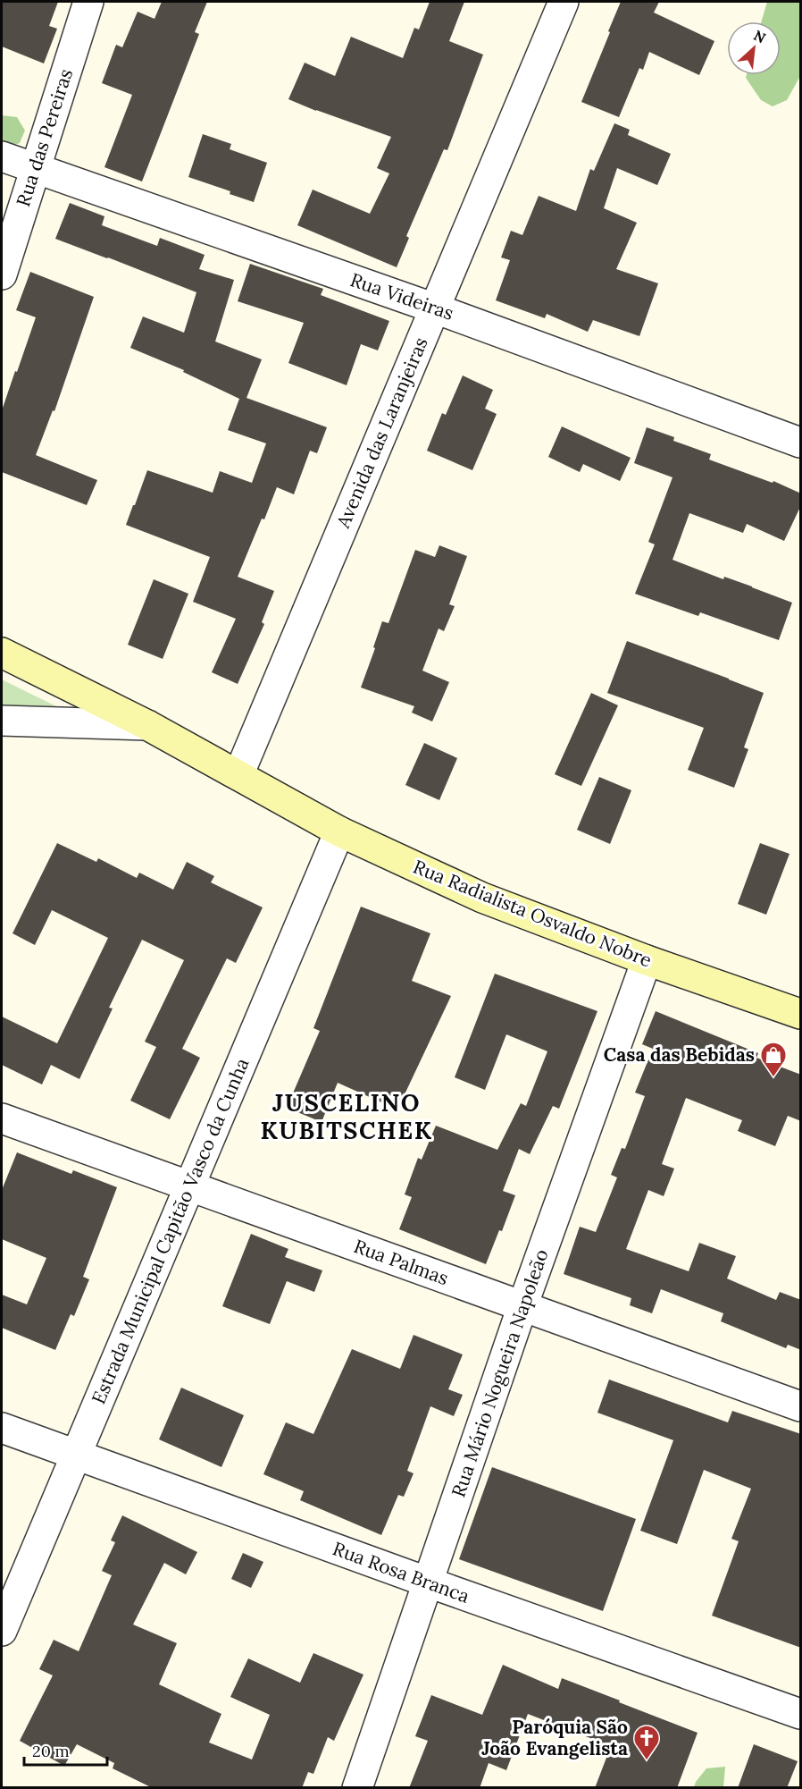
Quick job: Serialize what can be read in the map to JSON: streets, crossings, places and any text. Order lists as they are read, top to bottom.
{
  "streets": {
    "street": [
      "Rua das Pereiras",
      "Rua Videiras",
      "Avenida das Laranjeiras",
      "Rua Radialista Osvaldo Nobre",
      "Estrada Municipal Capitão Vasco da Cunha",
      "Rua Palmas",
      "Rua Mário Nogueira Napoleão",
      "Rua Rosa Branca"
    ]
  },
  "crossings": [
    ["Rua das Pereiras", "Rua Videiras"],
    ["Rua Videiras", "Avenida das Laranjeiras"],
    ["Avenida das Laranjeiras", "Rua Radialista Osvaldo Nobre"],
    ["Rua Radialista Osvaldo Nobre", "Estrada Municipal Capitão Vasco da Cunha"],
    ["Rua Radialista Osvaldo Nobre", "Rua Mário Nogueira Napoleão"],
    ["Estrada Municipal Capitão Vasco da Cunha", "Rua Palmas"],
    ["Estrada Municipal Capitão Vasco da Cunha", "Rua Rosa Branca"],
    ["Rua Palmas", "Rua Mário Nogueira Napoleão"],
    ["Rua Mário Nogueira Napoleão", "Rua Rosa Branca"]
  ],
  "districts": ["JUSCELINO KUBITSCHEK"],
  "places": {
    "shop": ["Casa das Bebidas"],
    "church": ["Paróquia São João Evangelista"]
  },
  "scale_bar": "20 m",
  "north": "top right"
}
